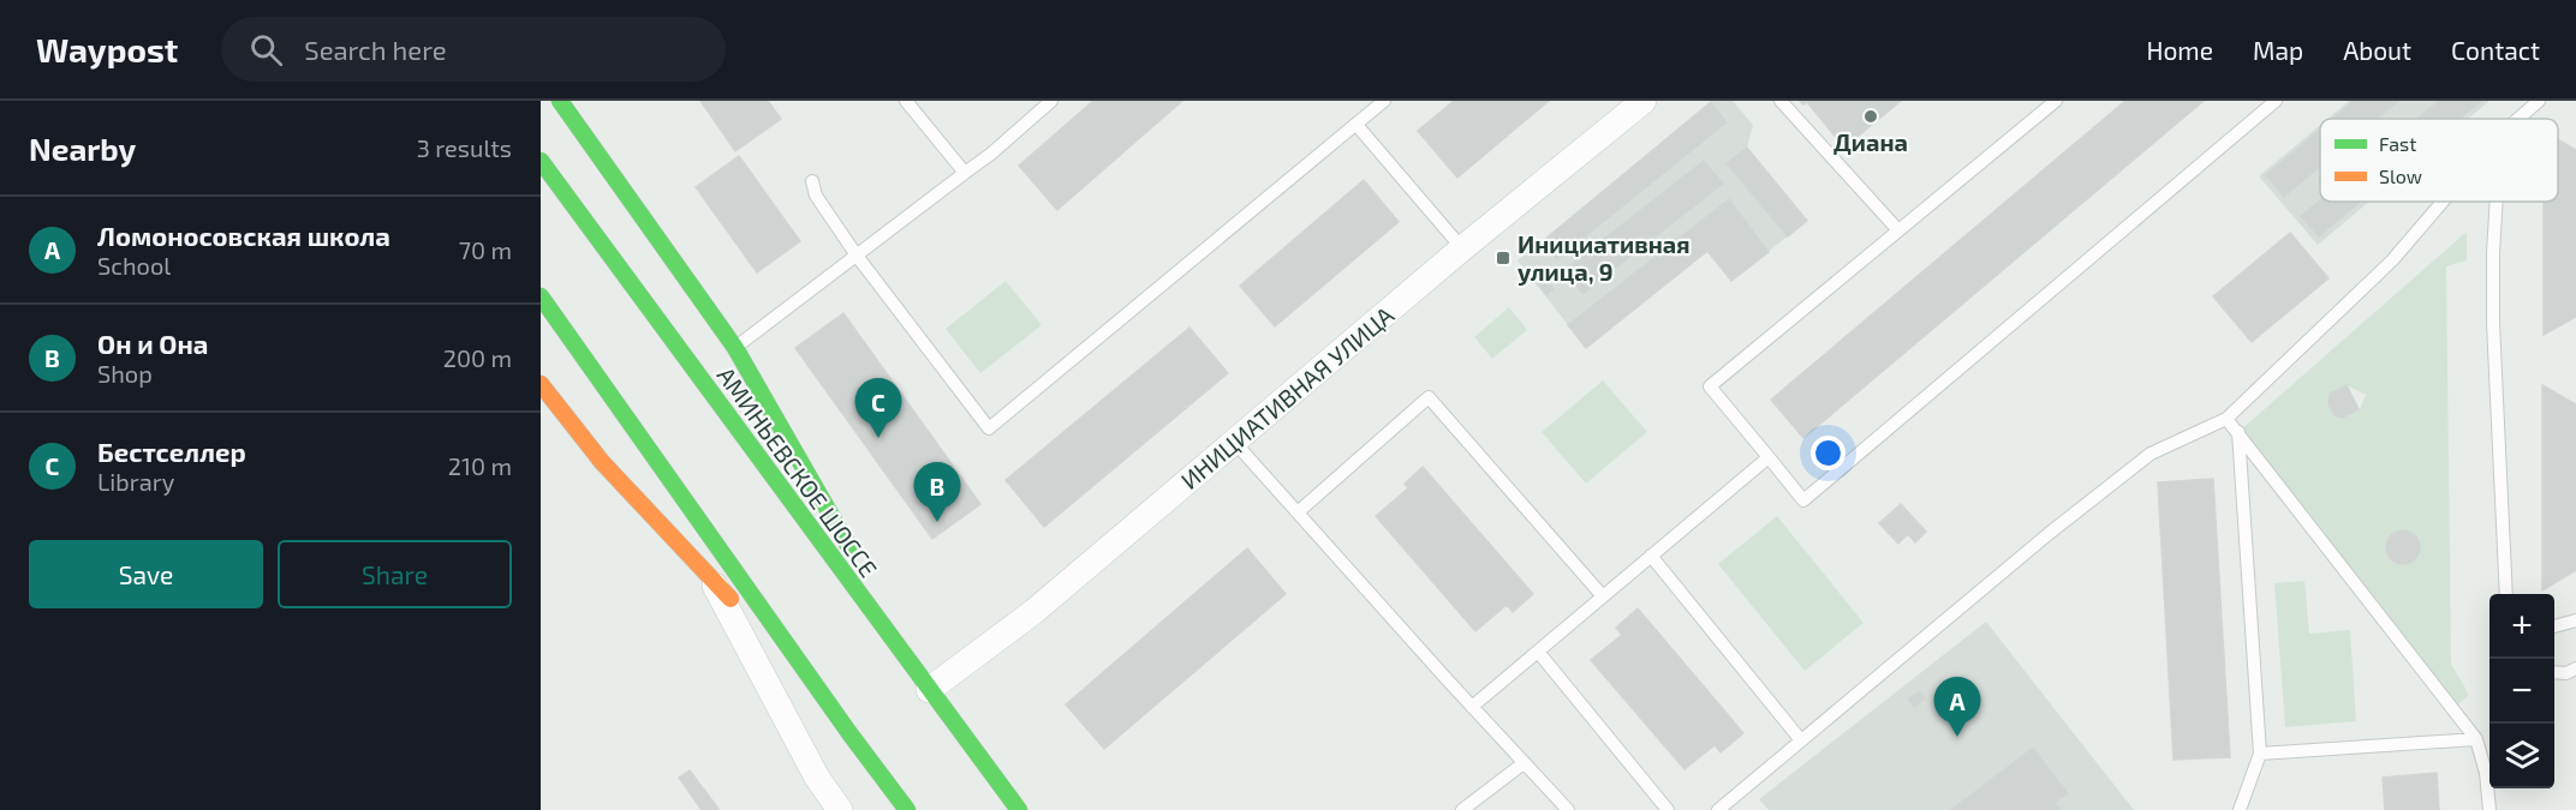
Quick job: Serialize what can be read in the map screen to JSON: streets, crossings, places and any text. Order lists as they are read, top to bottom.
{
  "streets": {
    "main road": ["АМИНЬЕВСКОЕ ШОССЕ"],
    "street": ["ИНИЦИАТИВНАЯ УЛИЦА"]
  },
  "crossings": [
    ["ИНИЦИАТИВНАЯ УЛИЦА", "АМИНЬЕВСКОЕ ШОССЕ"]
  ],
  "places": {
    "other": ["Диана"],
    "transit": ["Инициативная улица, 9"]
  },
  "legend": ["Fast", "Slow"],
  "page": {
    "header": "Waypost",
    "search": "Search here",
    "nav": [
      "Home",
      "Map",
      "About",
      "Contact"
    ],
    "heading": ["Nearby", "3 results"],
    "list": [
      {
        "mark": "A",
        "name": "Ломоносовская школа",
        "note": "School",
        "value": "70 m"
      },
      {
        "mark": "B",
        "name": "Он и Она",
        "note": "Shop",
        "value": "200 m"
      },
      {
        "mark": "C",
        "name": "Бестселлер",
        "note": "Library",
        "value": "210 m"
      }
    ],
    "pins": ["C", "B", "A"],
    "buttons": ["Save", "Share"],
    "map_buttons": ["+", "−"]
  }
}
